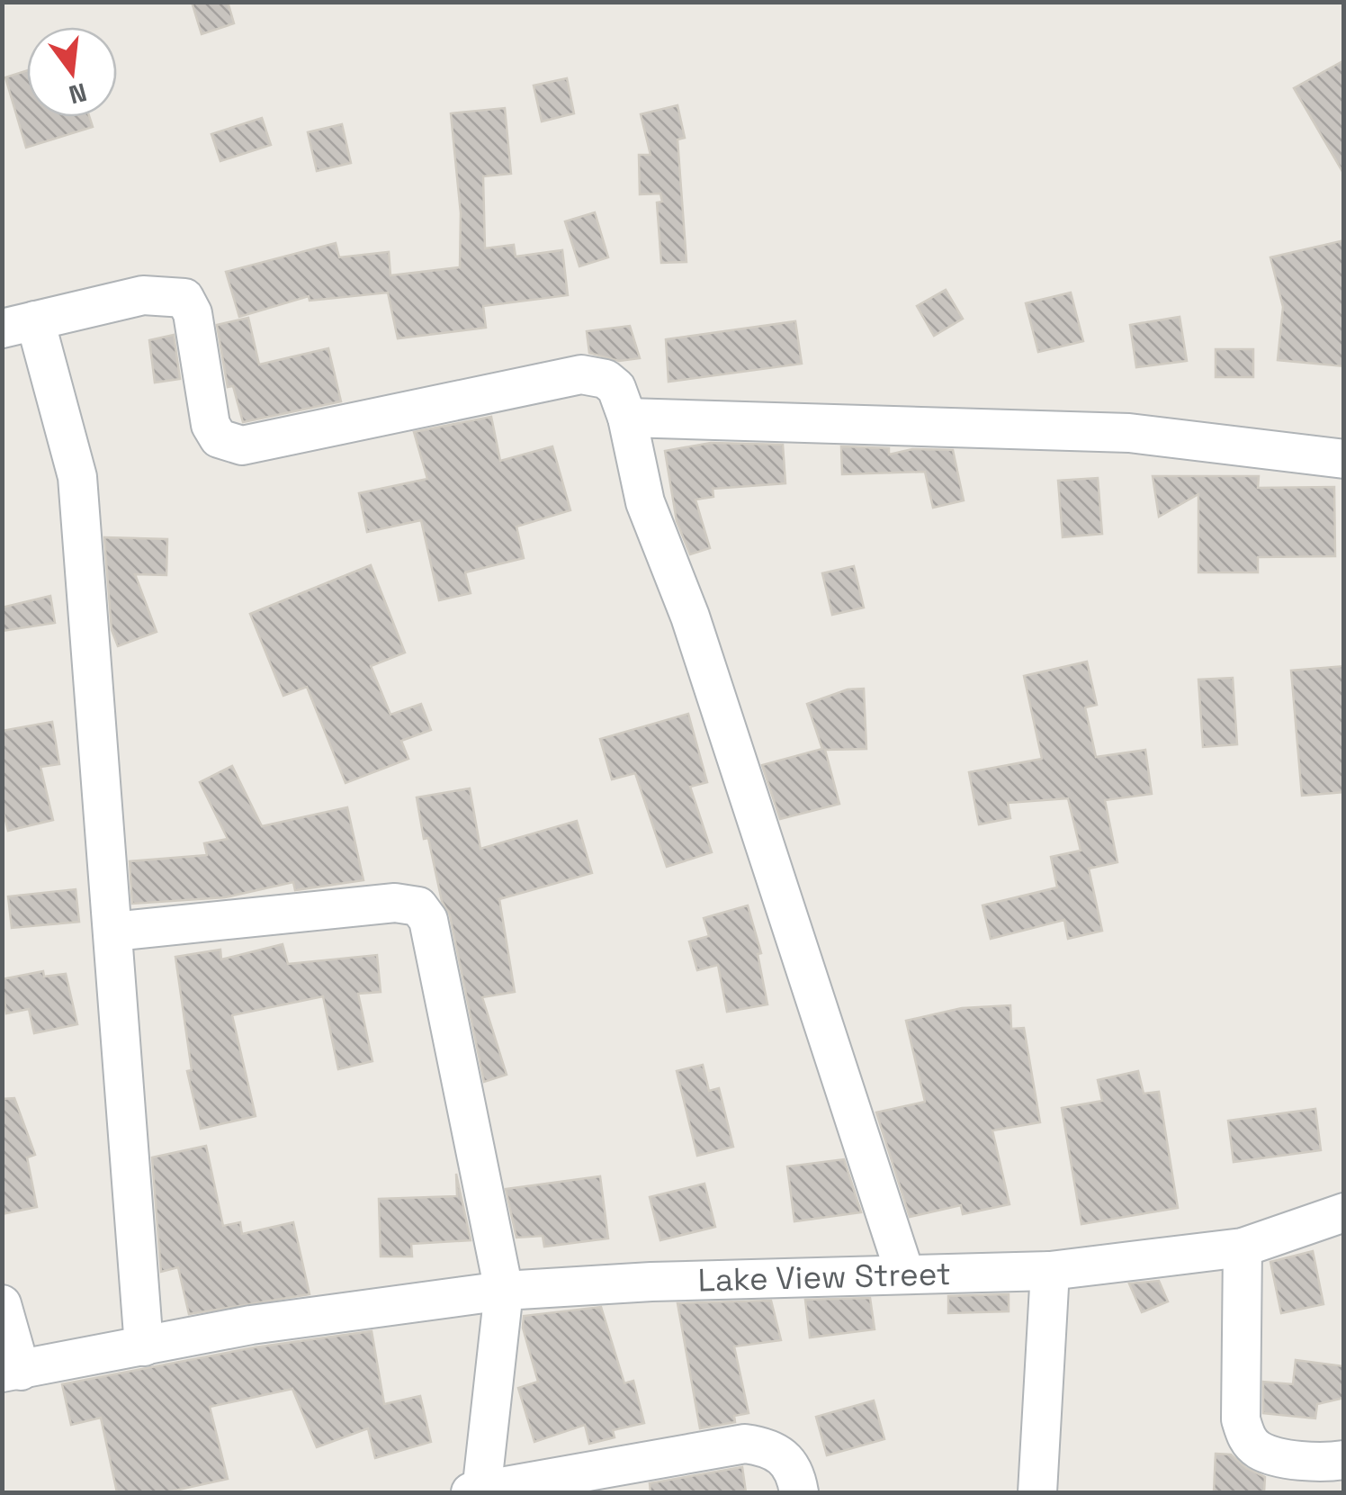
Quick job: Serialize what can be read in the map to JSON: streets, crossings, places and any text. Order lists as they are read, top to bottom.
{
  "streets": {
    "street": ["Lake View Street"]
  },
  "north": "bottom"
}
